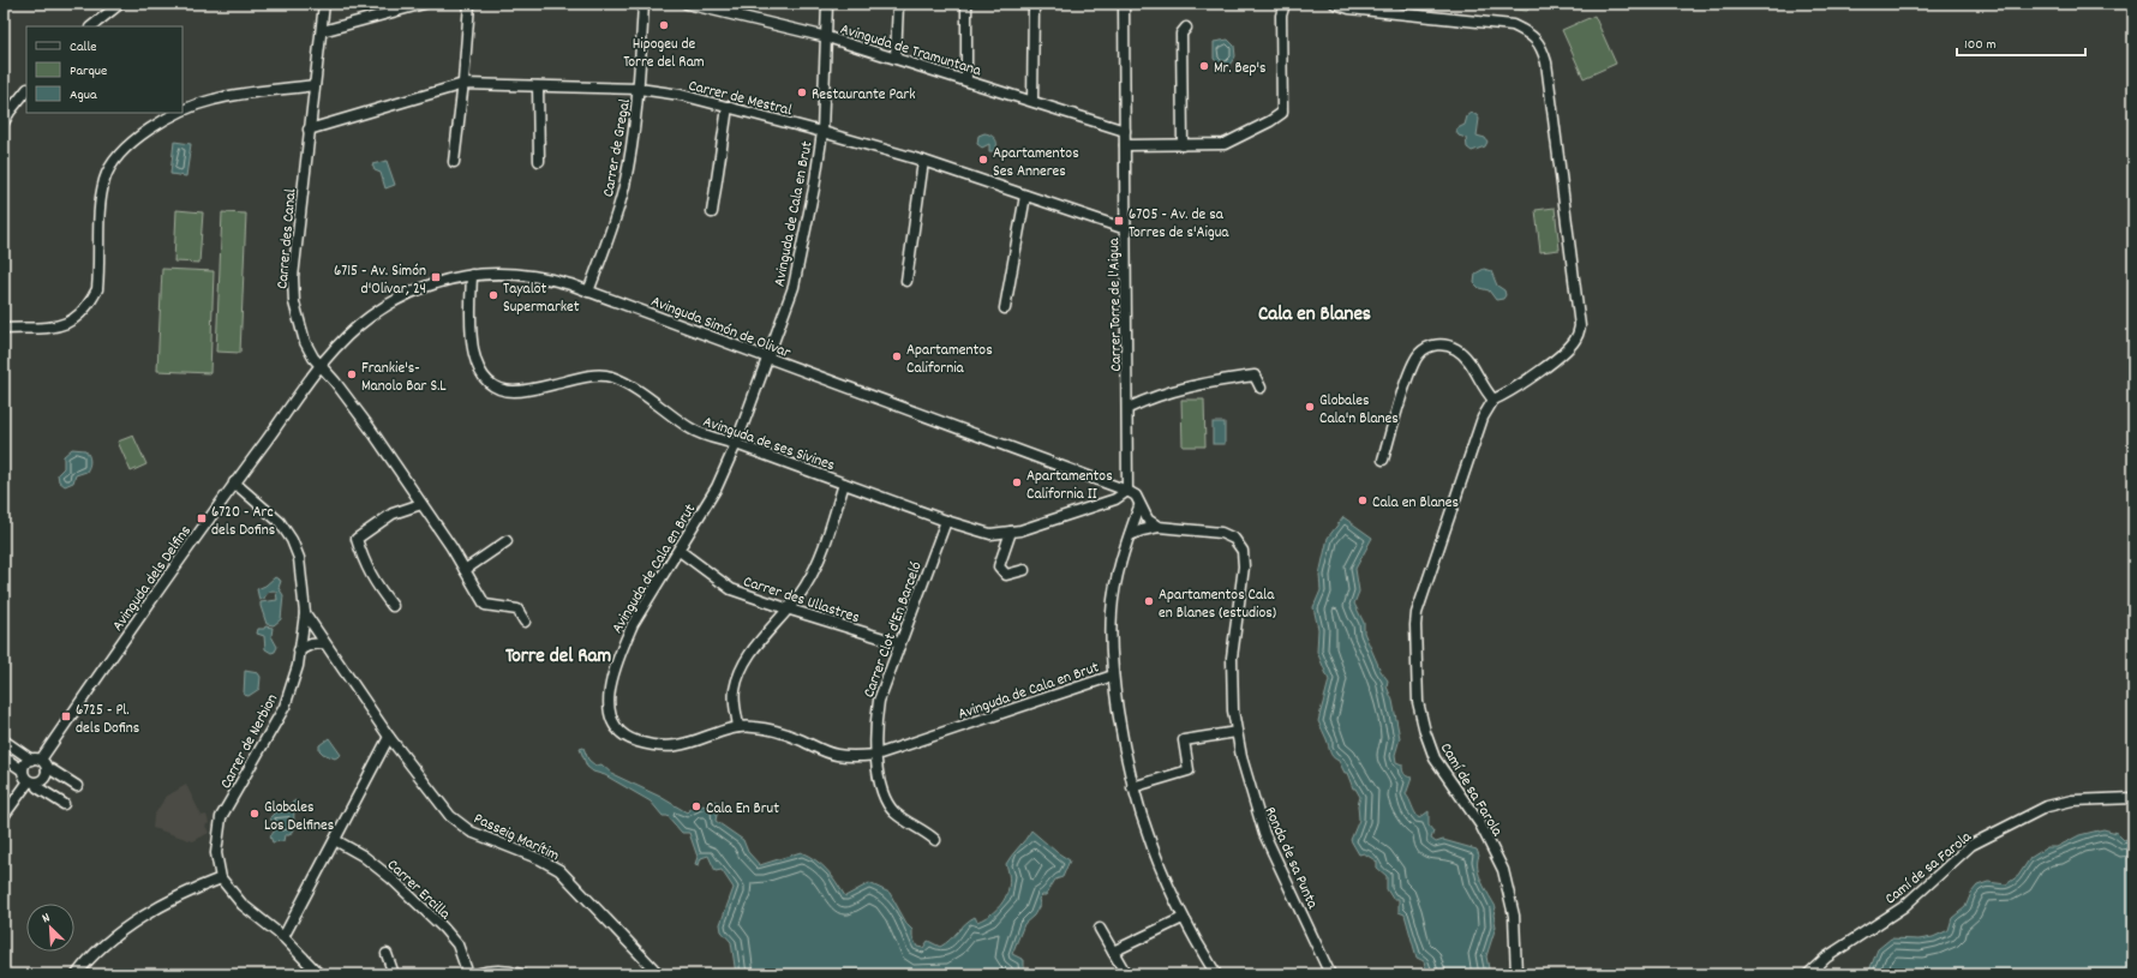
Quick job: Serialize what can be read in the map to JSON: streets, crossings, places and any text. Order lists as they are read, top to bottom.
{
  "streets": {
    "street": [
      "Avinguda de Tramuntana",
      "Carrer de Mestral",
      "Carrer de Gregal",
      "Avinguda de Cala en Brut",
      "Carrer des Canal",
      "Carrer Torre de l'Aigua",
      "Avinguda Simón de Olivar",
      "Avinguda de ses Sivines",
      "Avinguda dels Delfins",
      "Carrer des Ullastres",
      "Carrer Clot d'En Barceló",
      "Carrer de Nerbion",
      "Camí de sa Farola",
      "Passeig Marítim",
      "Ronda de sa Punta",
      "Carrer Ercilla"
    ]
  },
  "crossings": [
    ["Avinguda de Tramuntana", "Avinguda de Cala en Brut"],
    ["Avinguda de Tramuntana", "Carrer Torre de l'Aigua"],
    ["Carrer de Mestral", "Carrer de Gregal"],
    ["Carrer de Mestral", "Avinguda de Cala en Brut"],
    ["Carrer de Mestral", "Carrer des Canal"],
    ["Carrer de Mestral", "Carrer Torre de l'Aigua"],
    ["Carrer de Gregal", "Avinguda Simón de Olivar"],
    ["Avinguda de Cala en Brut", "Avinguda Simón de Olivar"],
    ["Avinguda de Cala en Brut", "Avinguda de ses Sivines"],
    ["Avinguda de Cala en Brut", "Carrer des Ullastres"],
    ["Avinguda de Cala en Brut", "Carrer Clot d'En Barceló"],
    ["Carrer des Canal", "Avinguda Simón de Olivar"],
    ["Carrer des Canal", "Avinguda dels Delfins"],
    ["Carrer Torre de l'Aigua", "Avinguda Simón de Olivar"],
    ["Carrer Torre de l'Aigua", "Avinguda de ses Sivines"],
    ["Avinguda Simón de Olivar", "Avinguda de ses Sivines"],
    ["Avinguda Simón de Olivar", "Avinguda dels Delfins"],
    ["Avinguda de ses Sivines", "Carrer Clot d'En Barceló"],
    ["Carrer des Ullastres", "Carrer Clot d'En Barceló"],
    ["Carrer de Nerbion", "Passeig Marítim"]
  ],
  "districts": ["Cala en Blanes", "Torre del Ram"],
  "places": {
    "other": [
      "Hipogeu de Torre del Ram",
      "Mr. Bep's",
      "Restaurante Park",
      "Apartamentos Ses Anneres",
      "Tayalot Supermarket",
      "Apartamentos California",
      "Frankie's- Manolo Bar S.L",
      "Globales Cala'n Blanes",
      "Apartamentos California II",
      "Cala en Blanes",
      "Apartamentos Cala en Blanes (estudios)",
      "Cala En Brut",
      "Globales Los Delfines"
    ],
    "transit": [
      "6705 - Av. de sa Torres de s'Aigua",
      "6715 - Av. Simón d'Olivar, 24",
      "6720 - Arc dels Dofins",
      "6725 - Pl. dels Dofins"
    ]
  },
  "legend": ["Calle", "Parque", "Agua"],
  "scale_bar": "100 m",
  "north": "top left"
}
